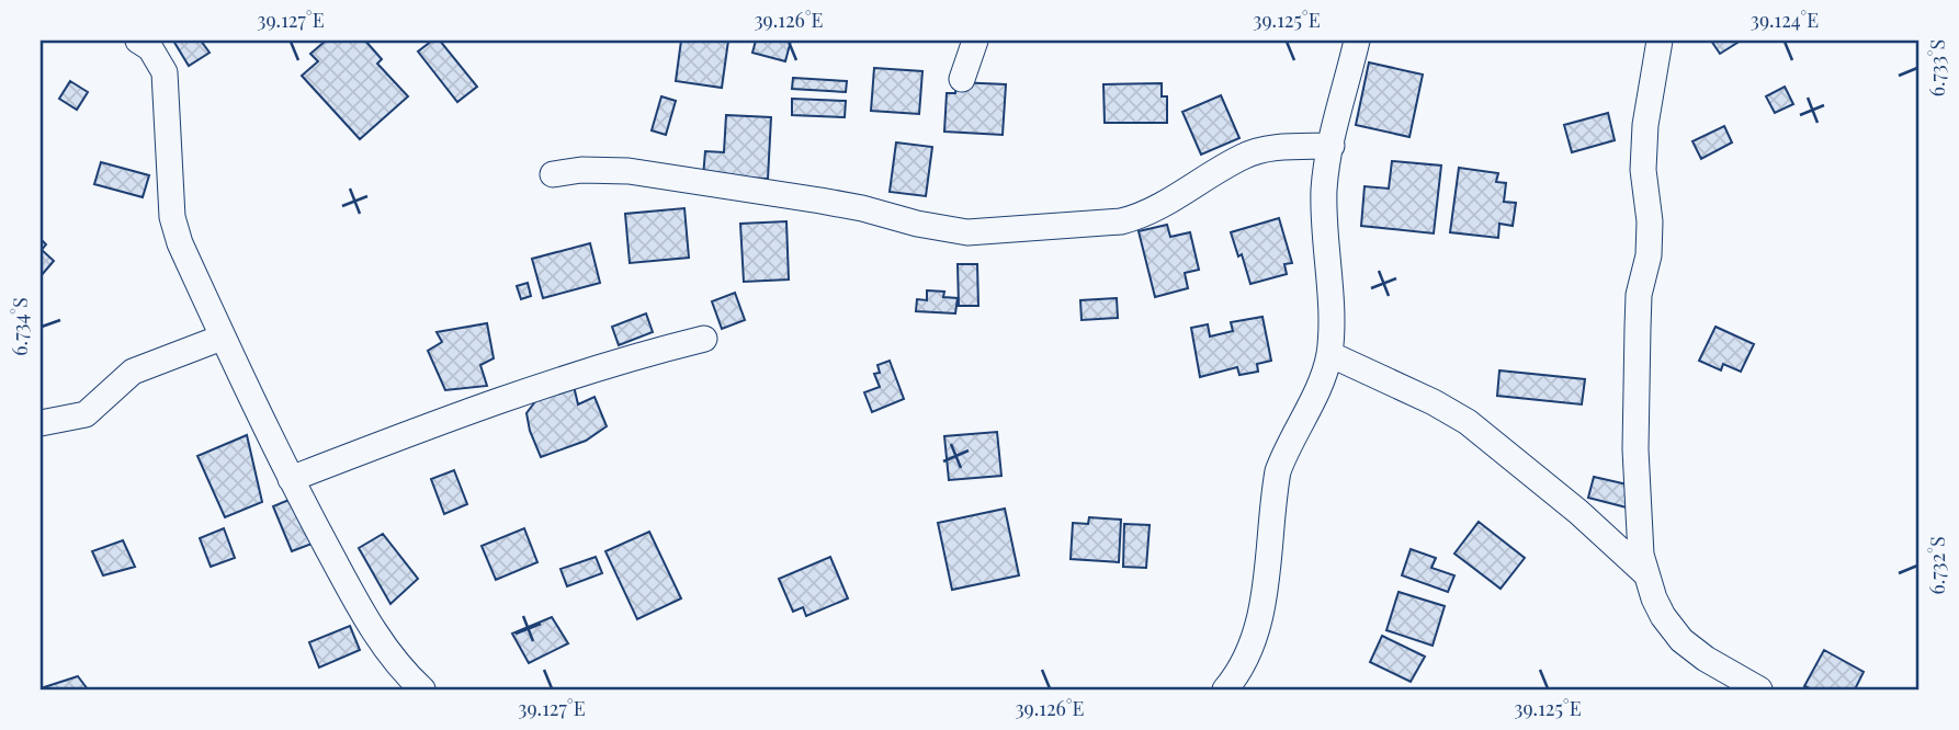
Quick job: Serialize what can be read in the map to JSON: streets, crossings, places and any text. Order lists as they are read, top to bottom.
{
  "coordinates": [
    "39.127°E",
    "39.126°E",
    "39.125°E",
    "39.124°E",
    "6.733°S",
    "6.734°S",
    "6.732°S"
  ]
}
